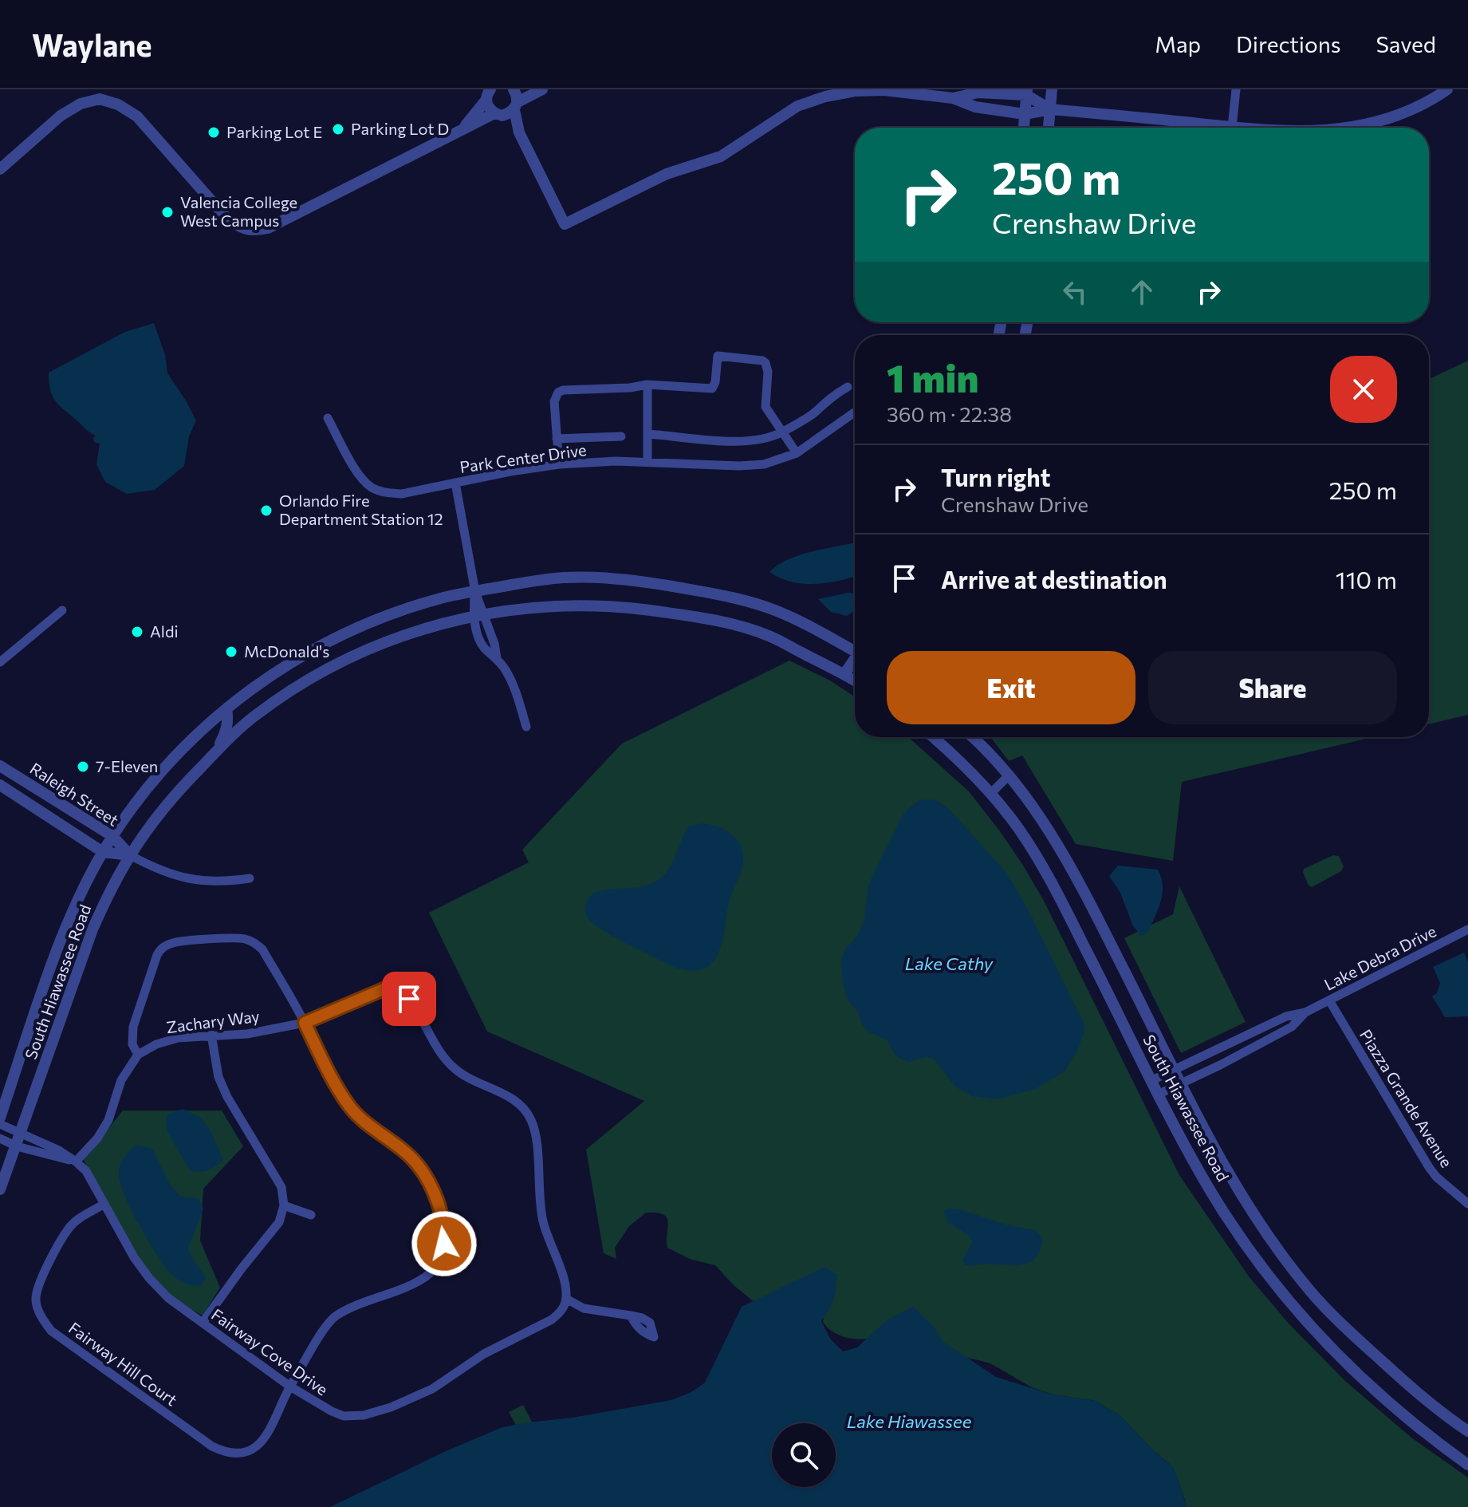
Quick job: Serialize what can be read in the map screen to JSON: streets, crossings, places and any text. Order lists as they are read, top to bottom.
{
  "streets": {
    "street": [
      "Park Center Drive",
      "Raleigh Street",
      "Lake Debra Drive",
      "South Hiawassee Road",
      "Zachary Way",
      "Piazza Grande Avenue",
      "Fairway Cove Drive",
      "Fairway Hill Court"
    ]
  },
  "crossings": [
    ["Raleigh Street", "South Hiawassee Road"],
    ["Lake Debra Drive", "South Hiawassee Road"],
    ["Lake Debra Drive", "Piazza Grande Avenue"],
    ["South Hiawassee Road", "Fairway Cove Drive"],
    ["Zachary Way", "Fairway Cove Drive"],
    ["Zachary Way", "Fairway Hill Court"],
    ["Fairway Cove Drive", "Fairway Hill Court"]
  ],
  "water": ["Lake Cathy", "Lake Hiawassee"],
  "places": [
    "Parking Lot D",
    "Parking Lot E",
    "Valencia College West Campus",
    "Orlando Fire Department Station 12",
    "Aldi",
    "McDonald's",
    "7-Eleven"
  ],
  "page": {
    "header": "Waylane",
    "nav": ["Map", "Directions", "Saved"],
    "turn": ["250 m", "Crenshaw Drive"],
    "heading": ["1 min", "360 m · 22:38"],
    "list": [
      {
        "name": "Turn right",
        "note": "Crenshaw Drive",
        "value": "250 m"
      },
      {
        "name": "Arrive at destination",
        "value": "110 m"
      }
    ],
    "buttons": ["Exit", "Share"]
  }
}
